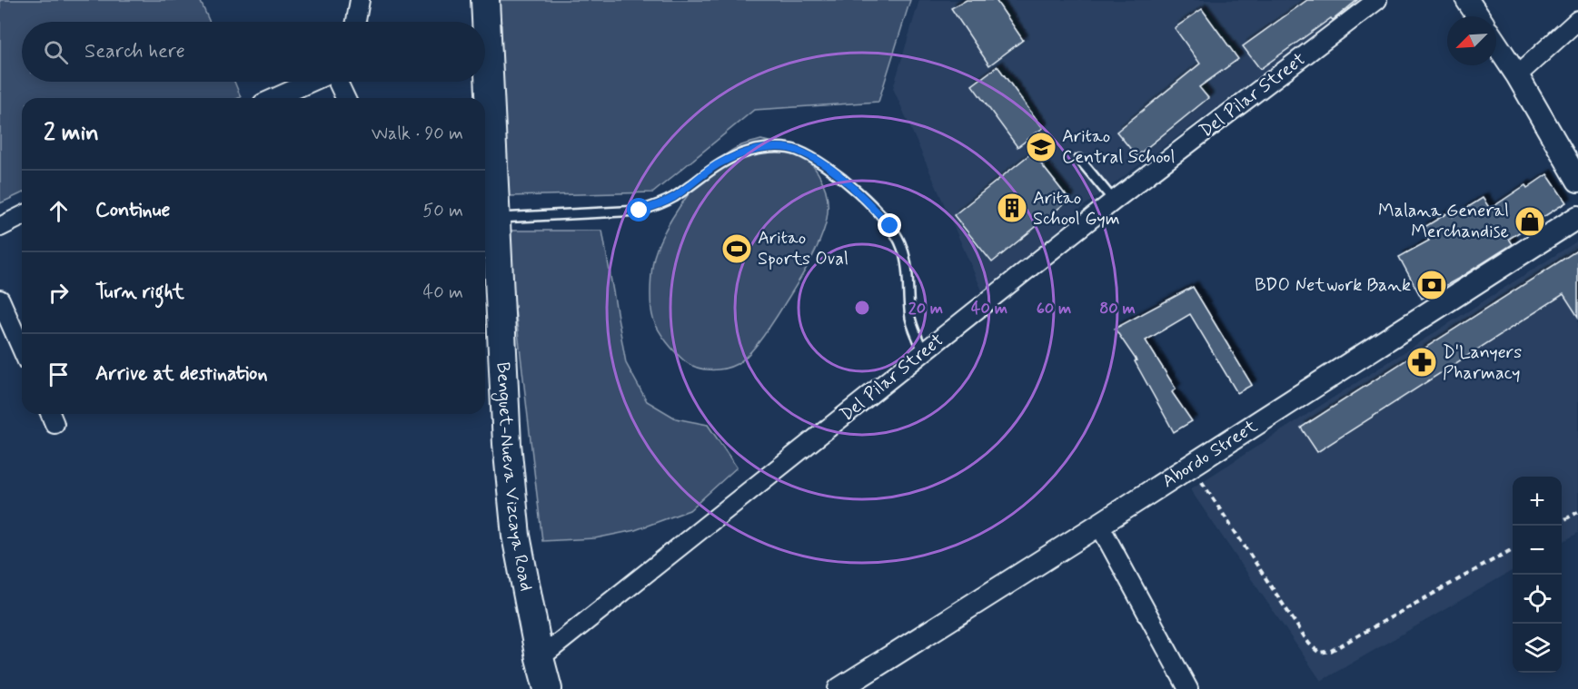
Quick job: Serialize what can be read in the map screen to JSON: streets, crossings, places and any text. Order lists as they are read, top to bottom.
{
  "streets": {
    "main road": ["Benguet-Nueva Vizcaya Road"],
    "street": ["Del Pilar Street", "Abordo Street"]
  },
  "crossings": [
    ["Del Pilar Street", "Benguet-Nueva Vizcaya Road"]
  ],
  "places": {
    "school or university": ["Aritao Central School"],
    "building": ["Aritao School Gym"],
    "shop": ["Malana General Merchandise"],
    "sports": ["Aritao Sports Oval"],
    "bank": ["BDO Network Bank"],
    "pharmacy": ["D'Lanyers Pharmacy"]
  },
  "north": "bottom left",
  "page": {
    "search": "Search here",
    "heading": ["2 min", "Walk · 90 m"],
    "list": [
      ["Continue", "50 m"],
      ["Turn right", "40 m"],
      "Arrive at destination"
    ],
    "map_buttons": ["+", "−"]
  },
  "rings": [
    "20 m",
    "40 m",
    "60 m",
    "80 m"
  ]
}
